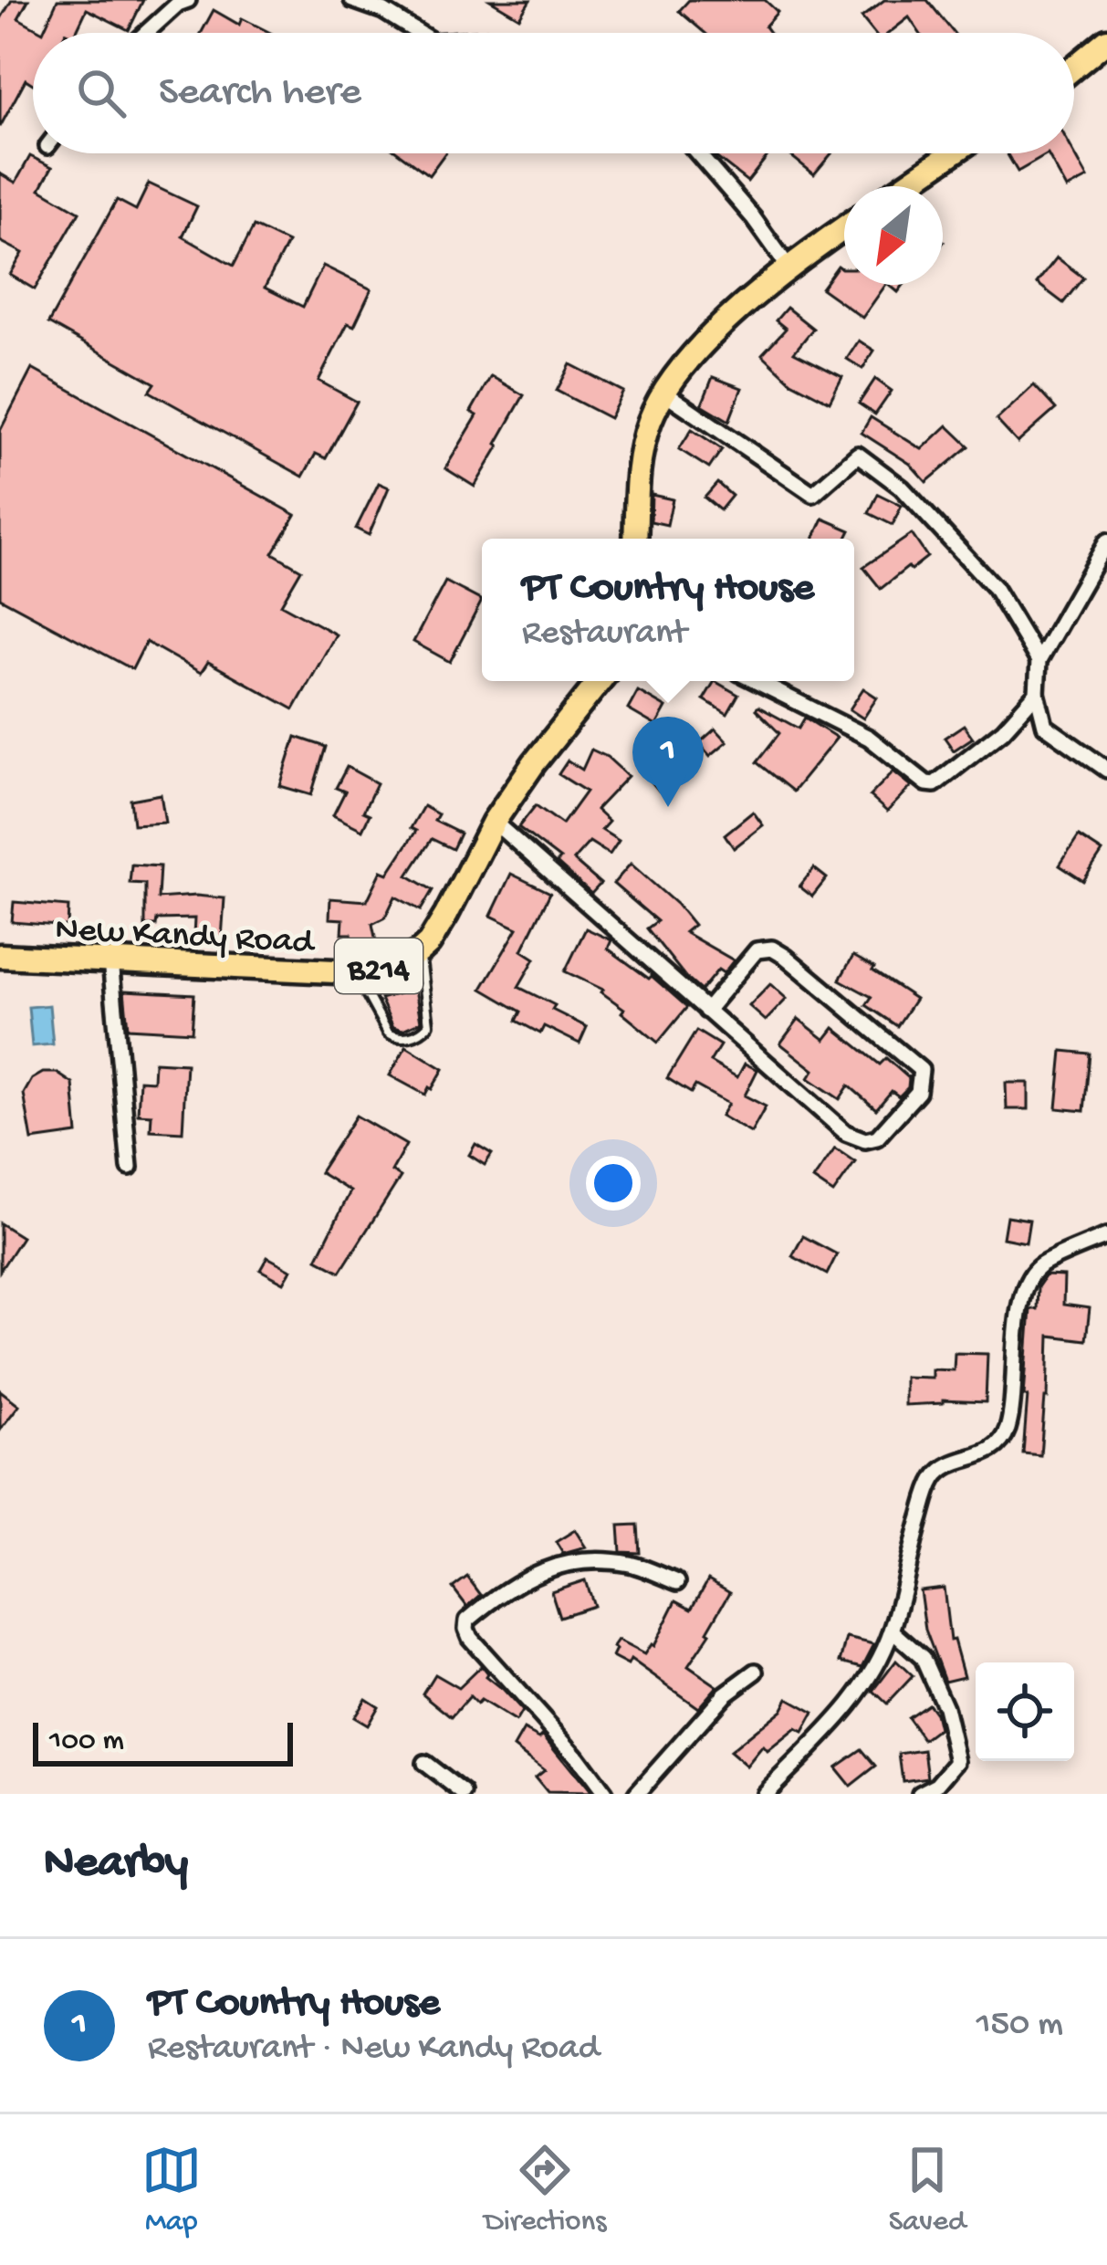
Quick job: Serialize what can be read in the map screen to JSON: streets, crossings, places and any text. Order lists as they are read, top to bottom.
{
  "streets": {
    "main road": ["New Kandy Road", "B214"]
  },
  "crossings": [
    ["New Kandy Road", "B214"]
  ],
  "scale_bar": "100 m",
  "north": "bottom left",
  "page": {
    "search": "Search here",
    "popup": ["PT Country House", "Restaurant"],
    "pins": "1",
    "scale": "100 m",
    "heading": "Nearby",
    "list": [
      {
        "mark": "1",
        "name": "PT Country House",
        "note": "Restaurant · New Kandy Road",
        "value": "150 m"
      }
    ],
    "nav": ["Map", "Directions", "Saved"]
  }
}
